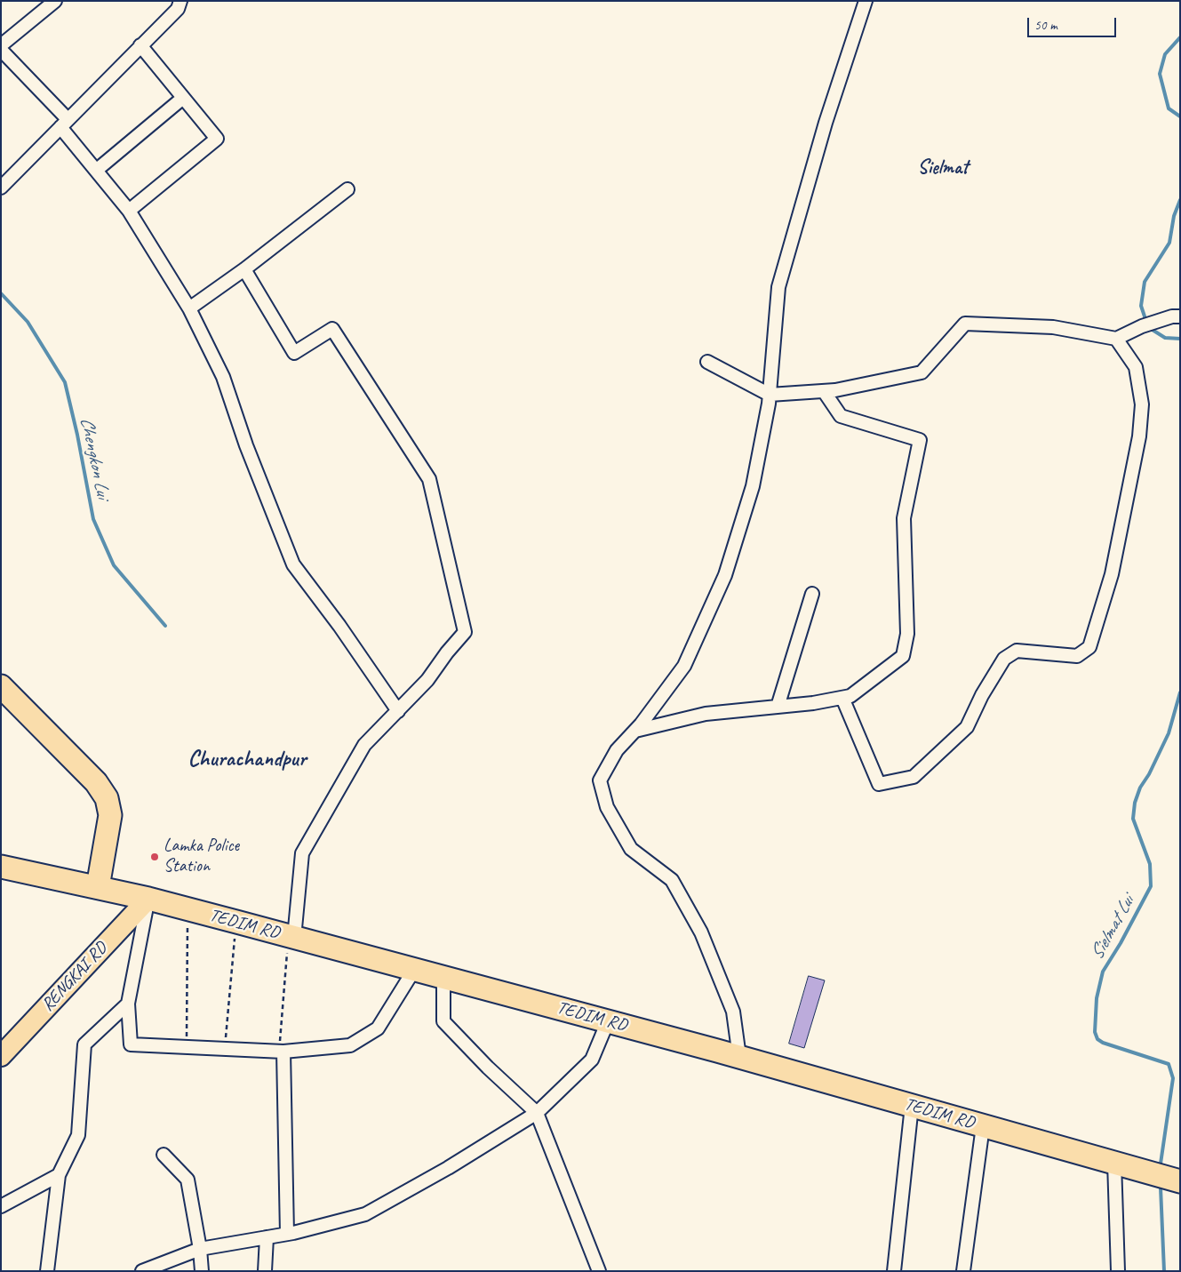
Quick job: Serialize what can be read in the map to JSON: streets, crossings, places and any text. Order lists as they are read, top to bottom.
{
  "streets": {
    "highway": ["TEDIM RD"],
    "main road": ["RENGKAI RD"]
  },
  "crossings": [
    ["TEDIM RD", "RENGKAI RD"]
  ],
  "districts": ["Sielmat", "Churachandpur"],
  "water": ["Chengkon Lui", "Sielmat Lui"],
  "places": ["Lamka Police Station"],
  "scale_bar": "50 m"
}
